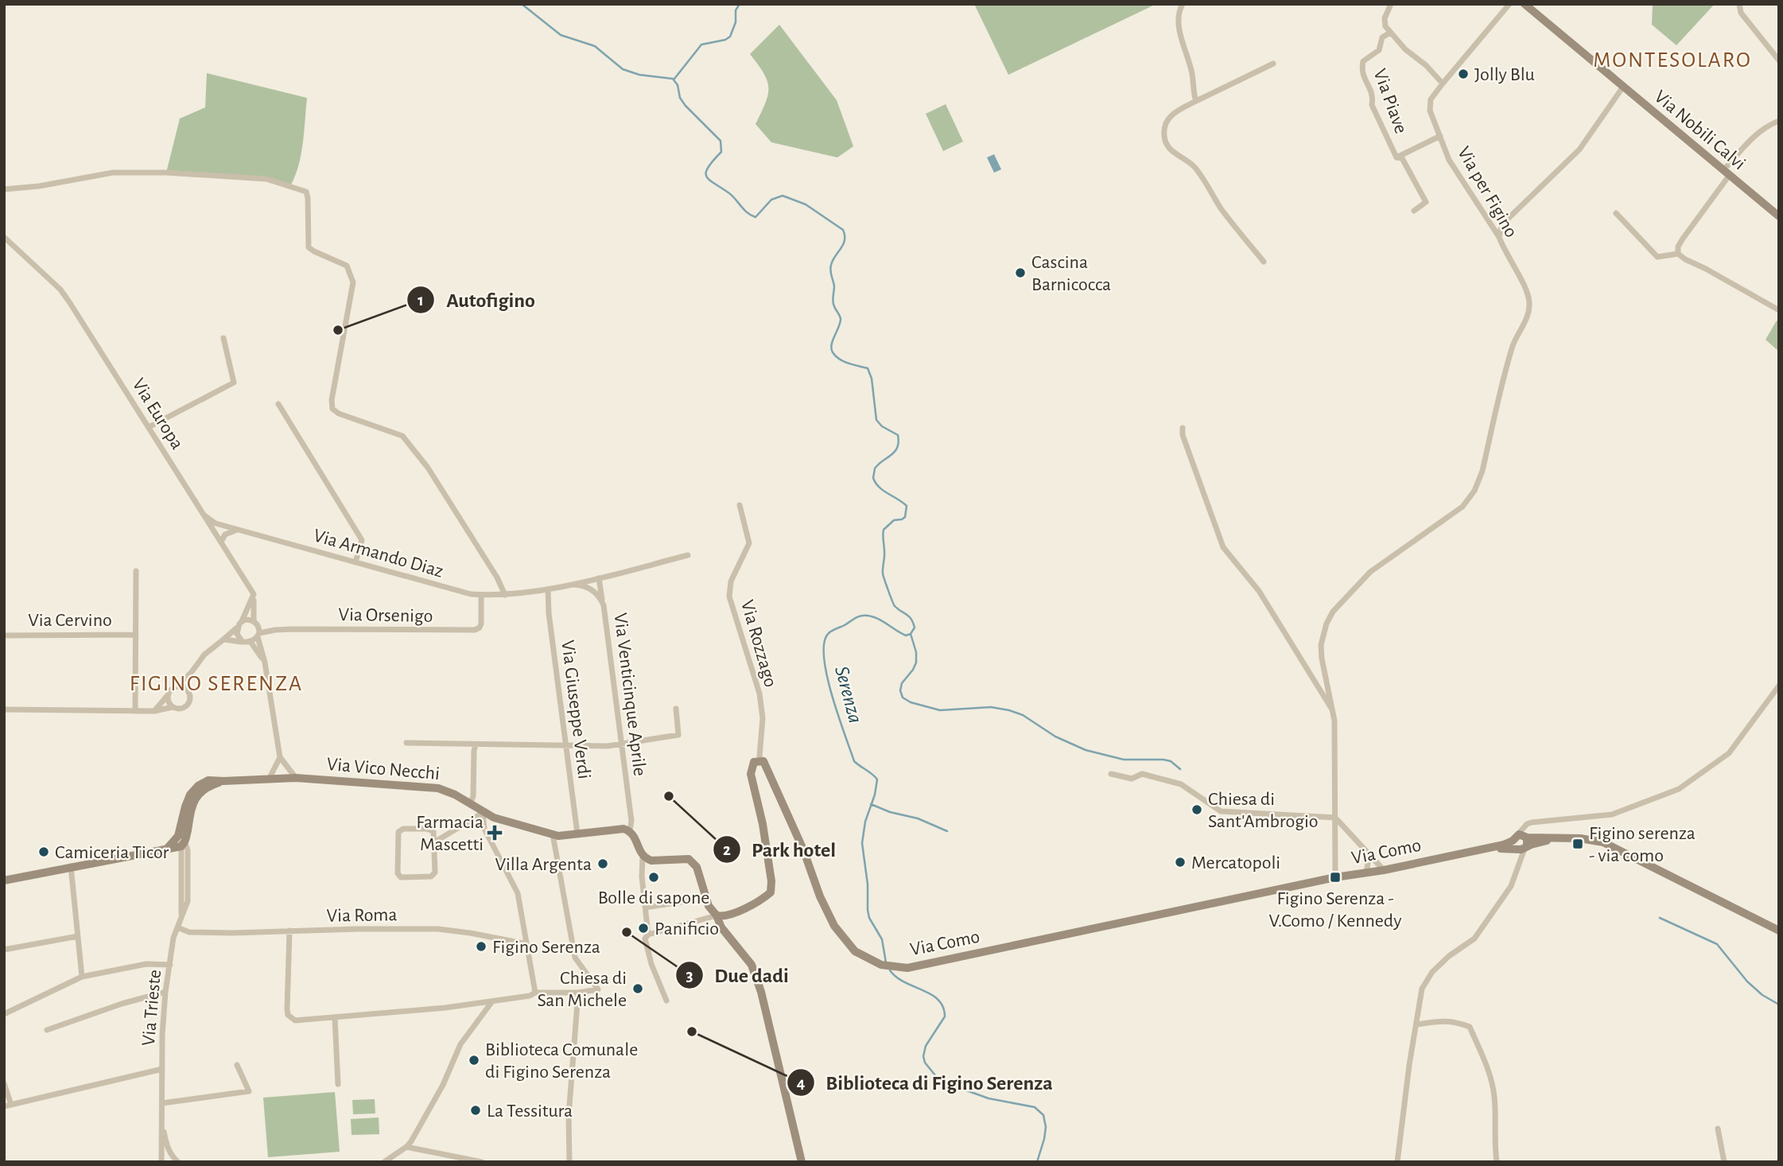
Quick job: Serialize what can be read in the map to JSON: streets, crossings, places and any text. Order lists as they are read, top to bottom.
{
  "streets": {
    "street": [
      "Via Piave",
      "Via Nobili Calvi",
      "Via per Figino",
      "Via Europa",
      "Via Armando Diaz",
      "Via Orsenigo",
      "Via Cervino",
      "Via Rozzago",
      "Via Venticinque Aprile",
      "Via Giuseppe Verdi",
      "Via Vico Necchi",
      "Via Como",
      "Via Roma",
      "Via Trieste"
    ]
  },
  "crossings": [
    ["Via Piave", "Via per Figino"],
    ["Via Europa", "Via Armando Diaz"],
    ["Via Armando Diaz", "Via Orsenigo"],
    ["Via Armando Diaz", "Via Venticinque Aprile"],
    ["Via Armando Diaz", "Via Giuseppe Verdi"],
    ["Via Rozzago", "Via Como"],
    ["Via Venticinque Aprile", "Via Vico Necchi"],
    ["Via Giuseppe Verdi", "Via Vico Necchi"],
    ["Via Vico Necchi", "Via Trieste"],
    ["Via Roma", "Via Trieste"]
  ],
  "districts": ["MONTESOLARO", "FIGINO SERENZA"],
  "water": ["Serenza"],
  "places": {
    "other": [
      "Jolly Blu",
      "Cascina Barnicocca",
      "Autofigino",
      "Park hotel",
      "Chiesa di Sant'Ambrogio",
      "Camiceria Ticor",
      "Mercatopoli",
      "Villa Argenta",
      "Bolle di sapone",
      "Panificio",
      "Due dadi",
      "Figino Serenza",
      "Chiesa di San Michele",
      "Biblioteca di Figino Serenza",
      "Biblioteca Comunale di Figino Serenza",
      "La Tessitura"
    ],
    "health": ["Farmacia Mascetti"],
    "transit": ["Figino serenza - via como", "Figino Serenza - V.Como / Kennedy"]
  }
}
